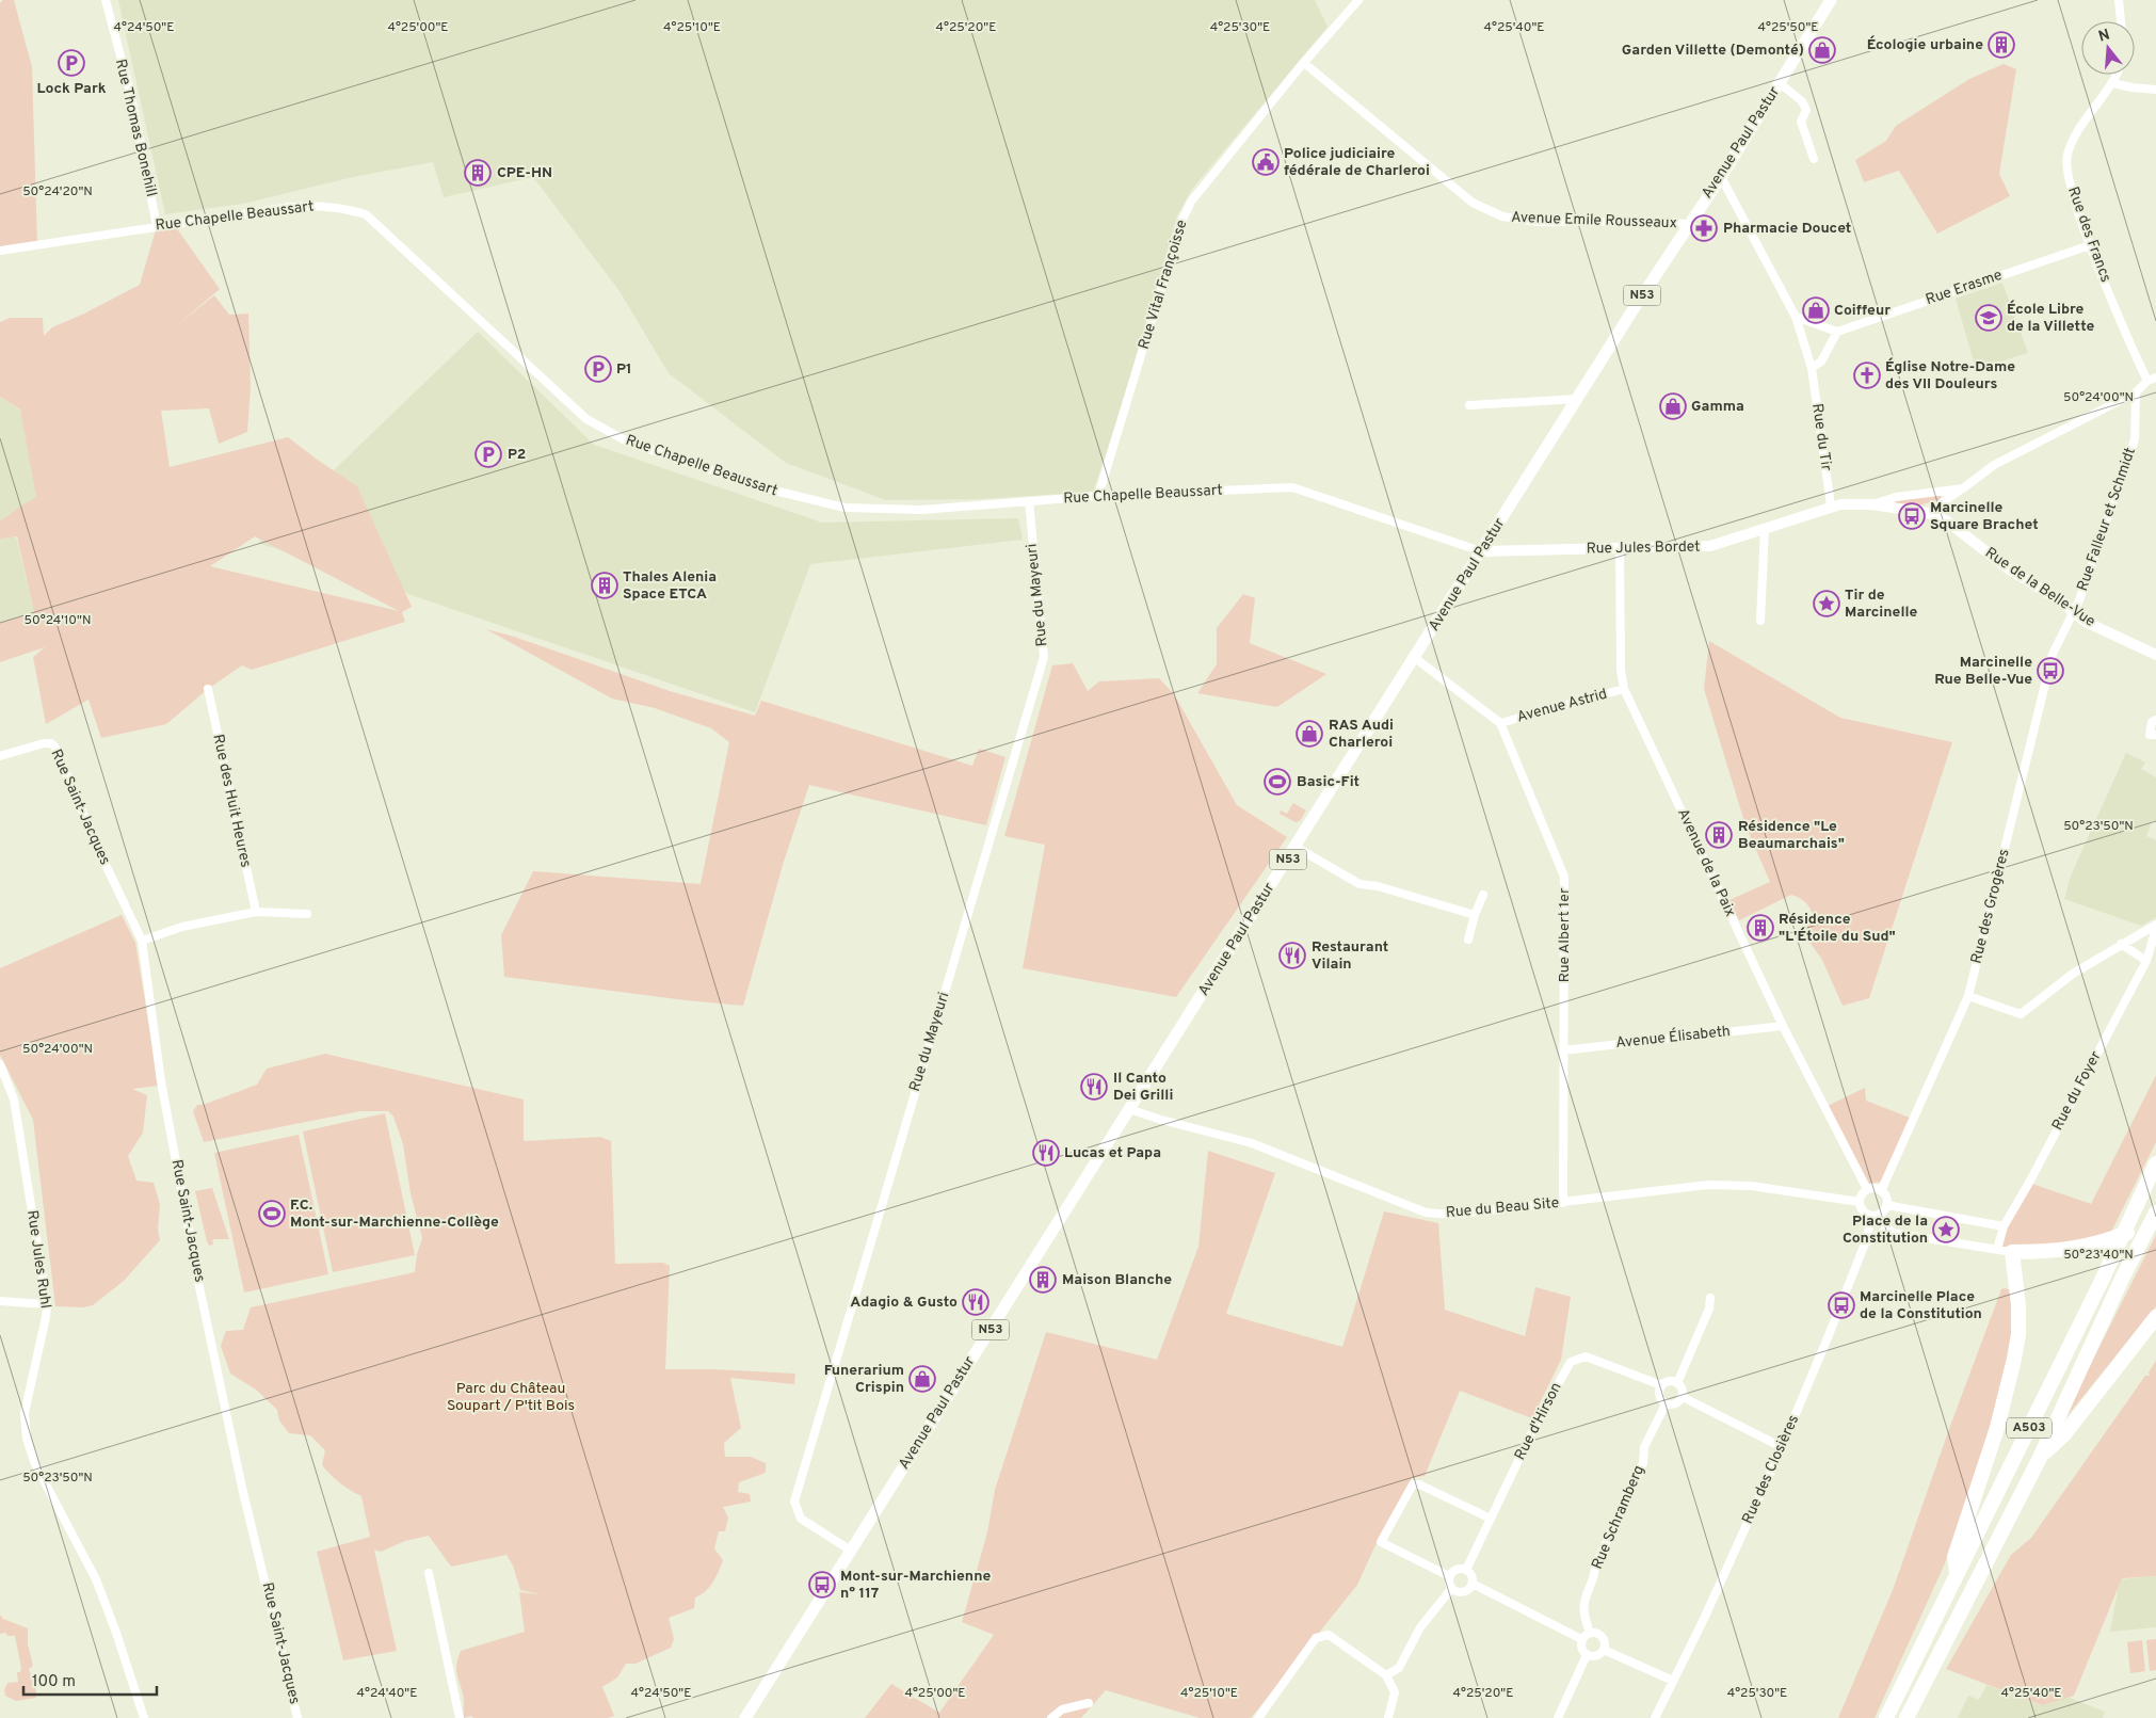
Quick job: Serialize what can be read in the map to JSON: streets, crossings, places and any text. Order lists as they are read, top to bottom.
{
  "streets": {
    "highway": ["A503"],
    "main road": ["Avenue Paul Pastur", "N53"],
    "street": [
      "Rue Thomas Bonehill",
      "Rue Chapelle Beaussart",
      "Avenue Emile Rousseaux",
      "Rue des Francs",
      "Rue Vital Françoisse",
      "Rue Erasme",
      "Rue du Tir",
      "Rue Falleur et Schmidt",
      "Rue Jules Bordet",
      "Rue de la Belle-Vue",
      "Rue du Mayeuri",
      "Avenue Astrid",
      "Rue des Huit Heures",
      "Rue Saint-Jacques",
      "Avenue de la Paix",
      "Rue des Grogères",
      "Rue Albert 1er",
      "Avenue Élisabeth",
      "Rue du Foyer",
      "Rue du Beau Site",
      "Rue Jules Ruhl",
      "Rue d'Hirson",
      "Rue des Closières",
      "Rue Schramberg"
    ]
  },
  "crossings": [
    ["Rue Thomas Bonehill", "Rue Chapelle Beaussart"],
    ["Avenue Paul Pastur", "Rue Chapelle Beaussart"],
    ["Avenue Paul Pastur", "Avenue Emile Rousseaux"],
    ["Avenue Paul Pastur", "Rue du Tir"],
    ["Avenue Paul Pastur", "Rue Jules Bordet"],
    ["Avenue Paul Pastur", "Rue du Mayeuri"],
    ["Avenue Paul Pastur", "Rue Albert 1er"],
    ["Avenue Paul Pastur", "Rue du Beau Site"],
    ["Rue Chapelle Beaussart", "Rue Vital Françoisse"],
    ["Rue Chapelle Beaussart", "Rue Jules Bordet"],
    ["Rue Chapelle Beaussart", "Rue du Mayeuri"],
    ["Avenue Emile Rousseaux", "Rue Vital Françoisse"],
    ["Rue des Francs", "Rue Erasme"],
    ["Rue du Tir", "Rue Jules Bordet"],
    ["Rue Falleur et Schmidt", "Rue de la Belle-Vue"],
    ["Rue Falleur et Schmidt", "Rue des Grogères"],
    ["Rue Jules Bordet", "Rue de la Belle-Vue"],
    ["Rue Jules Bordet", "Avenue de la Paix"],
    ["Rue de la Belle-Vue", "Rue des Grogères"],
    ["Avenue Astrid", "Avenue de la Paix"],
    ["Avenue Astrid", "Rue Albert 1er"],
    ["Avenue de la Paix", "Rue des Grogères"],
    ["Avenue de la Paix", "Avenue Élisabeth"],
    ["Avenue de la Paix", "Rue du Beau Site"],
    ["Avenue de la Paix", "Rue des Closières"],
    ["Rue des Grogères", "Rue du Beau Site"],
    ["Rue des Grogères", "Rue des Closières"],
    ["Rue Albert 1er", "Avenue Élisabeth"],
    ["Rue Albert 1er", "Rue du Beau Site"],
    ["Rue du Beau Site", "Rue des Closières"],
    ["Rue d'Hirson", "Rue Schramberg"]
  ],
  "parks": ["Parc du Château Soupart / P'tit Bois"],
  "places": {
    "building": [
      "Écologie urbaine",
      "CPE-HN",
      "Thales Alenia Space ETCA",
      "Résidence \"Le Beaumarchais\"",
      "Résidence \"L'Étoile du Sud\"",
      "Maison Blanche"
    ],
    "shop": [
      "Garden Villette (Demonté)",
      "Coiffeur",
      "Gamma",
      "RAS Audi Charleroi",
      "Funerarium Crispin"
    ],
    "parking": ["Lock Park", "P1", "P2"],
    "public building": ["Police judiciaire fédérale de Charleroi"],
    "pharmacy": ["Pharmacie Doucet"],
    "school or university": ["École Libre de la Villette"],
    "church": ["Église Notre-Dame des VII Douleurs"],
    "bus stop": [
      "Marcinelle Square Brachet",
      "Marcinelle Rue Belle-Vue",
      "Marcinelle Place de la Constitution",
      "Mont-sur-Marchienne n° 117"
    ],
    "place": ["Tir de Marcinelle", "Place de la Constitution"],
    "sports": ["Basic-Fit", "F.C. Mont-sur-Marchienne-Collège"],
    "restaurant": [
      "Restaurant Vilain",
      "Il Canto Dei Grilli",
      "Lucas et Papa",
      "Adagio & Gusto"
    ]
  },
  "scale_bar": "100 m",
  "north": "top",
  "coordinates": [
    "4°24'50\"E",
    "4°25'00\"E",
    "4°25'10\"E",
    "4°25'20\"E",
    "4°25'30\"E",
    "4°25'40\"E",
    "4°25'50\"E",
    "50°24'20\"N",
    "50°24'00\"N",
    "50°24'10\"N",
    "50°23'50\"N",
    "50°23'40\"N",
    "4°24'40\"E"
  ]
}
